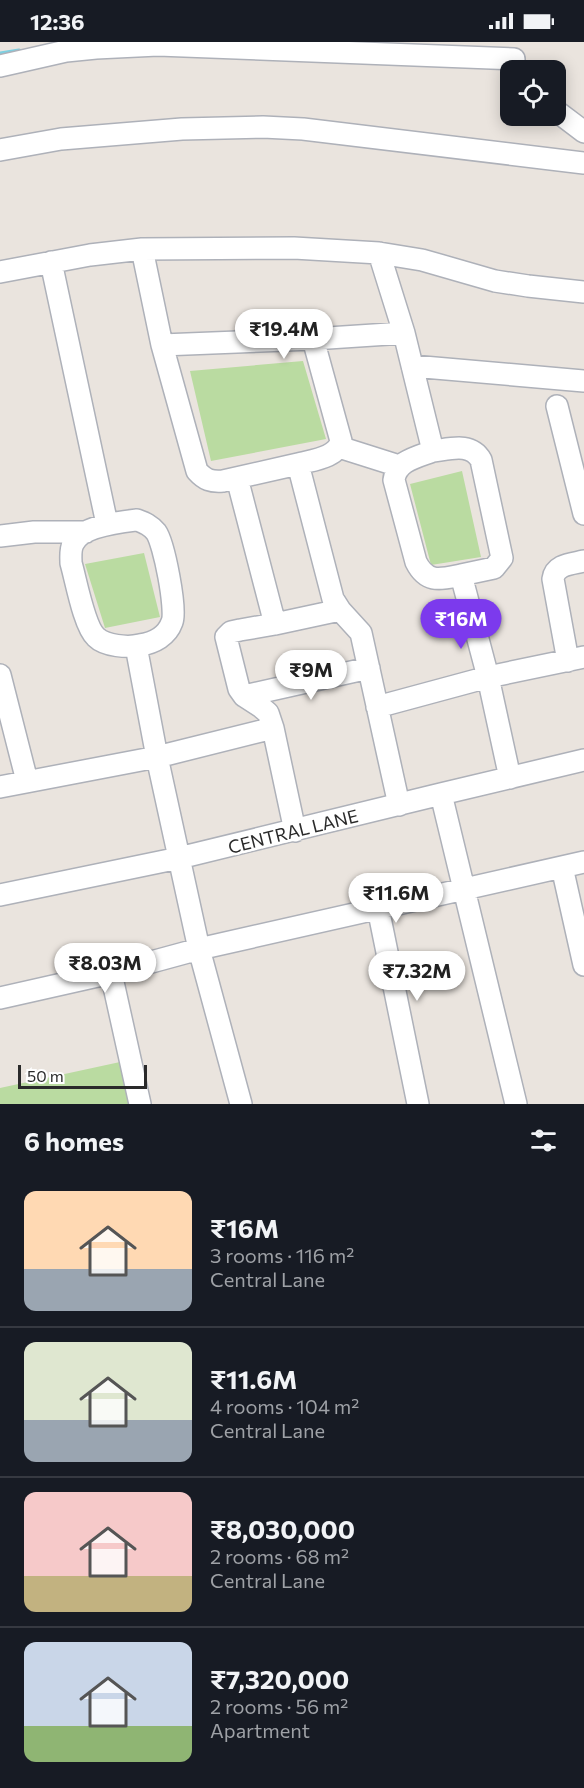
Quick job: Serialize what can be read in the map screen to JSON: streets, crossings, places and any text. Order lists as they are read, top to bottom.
{
  "streets": {
    "street": ["CENTRAL LANE"]
  },
  "scale_bar": "50 m",
  "page": {
    "status": "12:36",
    "price": [
      "₹19.4M",
      "₹16M",
      "₹9M",
      "₹11.6M",
      "₹8.03M",
      "₹7.32M"
    ],
    "scale": "50 m",
    "heading": "6 homes",
    "list": [
      {
        "name": "₹16M",
        "note": "3 rooms · 116 m² · Central Lane"
      },
      {
        "name": "₹11.6M",
        "note": "4 rooms · 104 m² · Central Lane"
      },
      {
        "name": "₹8,030,000",
        "note": "2 rooms · 68 m² · Central Lane"
      },
      {
        "name": "₹7,320,000",
        "note": "2 rooms · 56 m² · Apartment"
      }
    ]
  }
}
